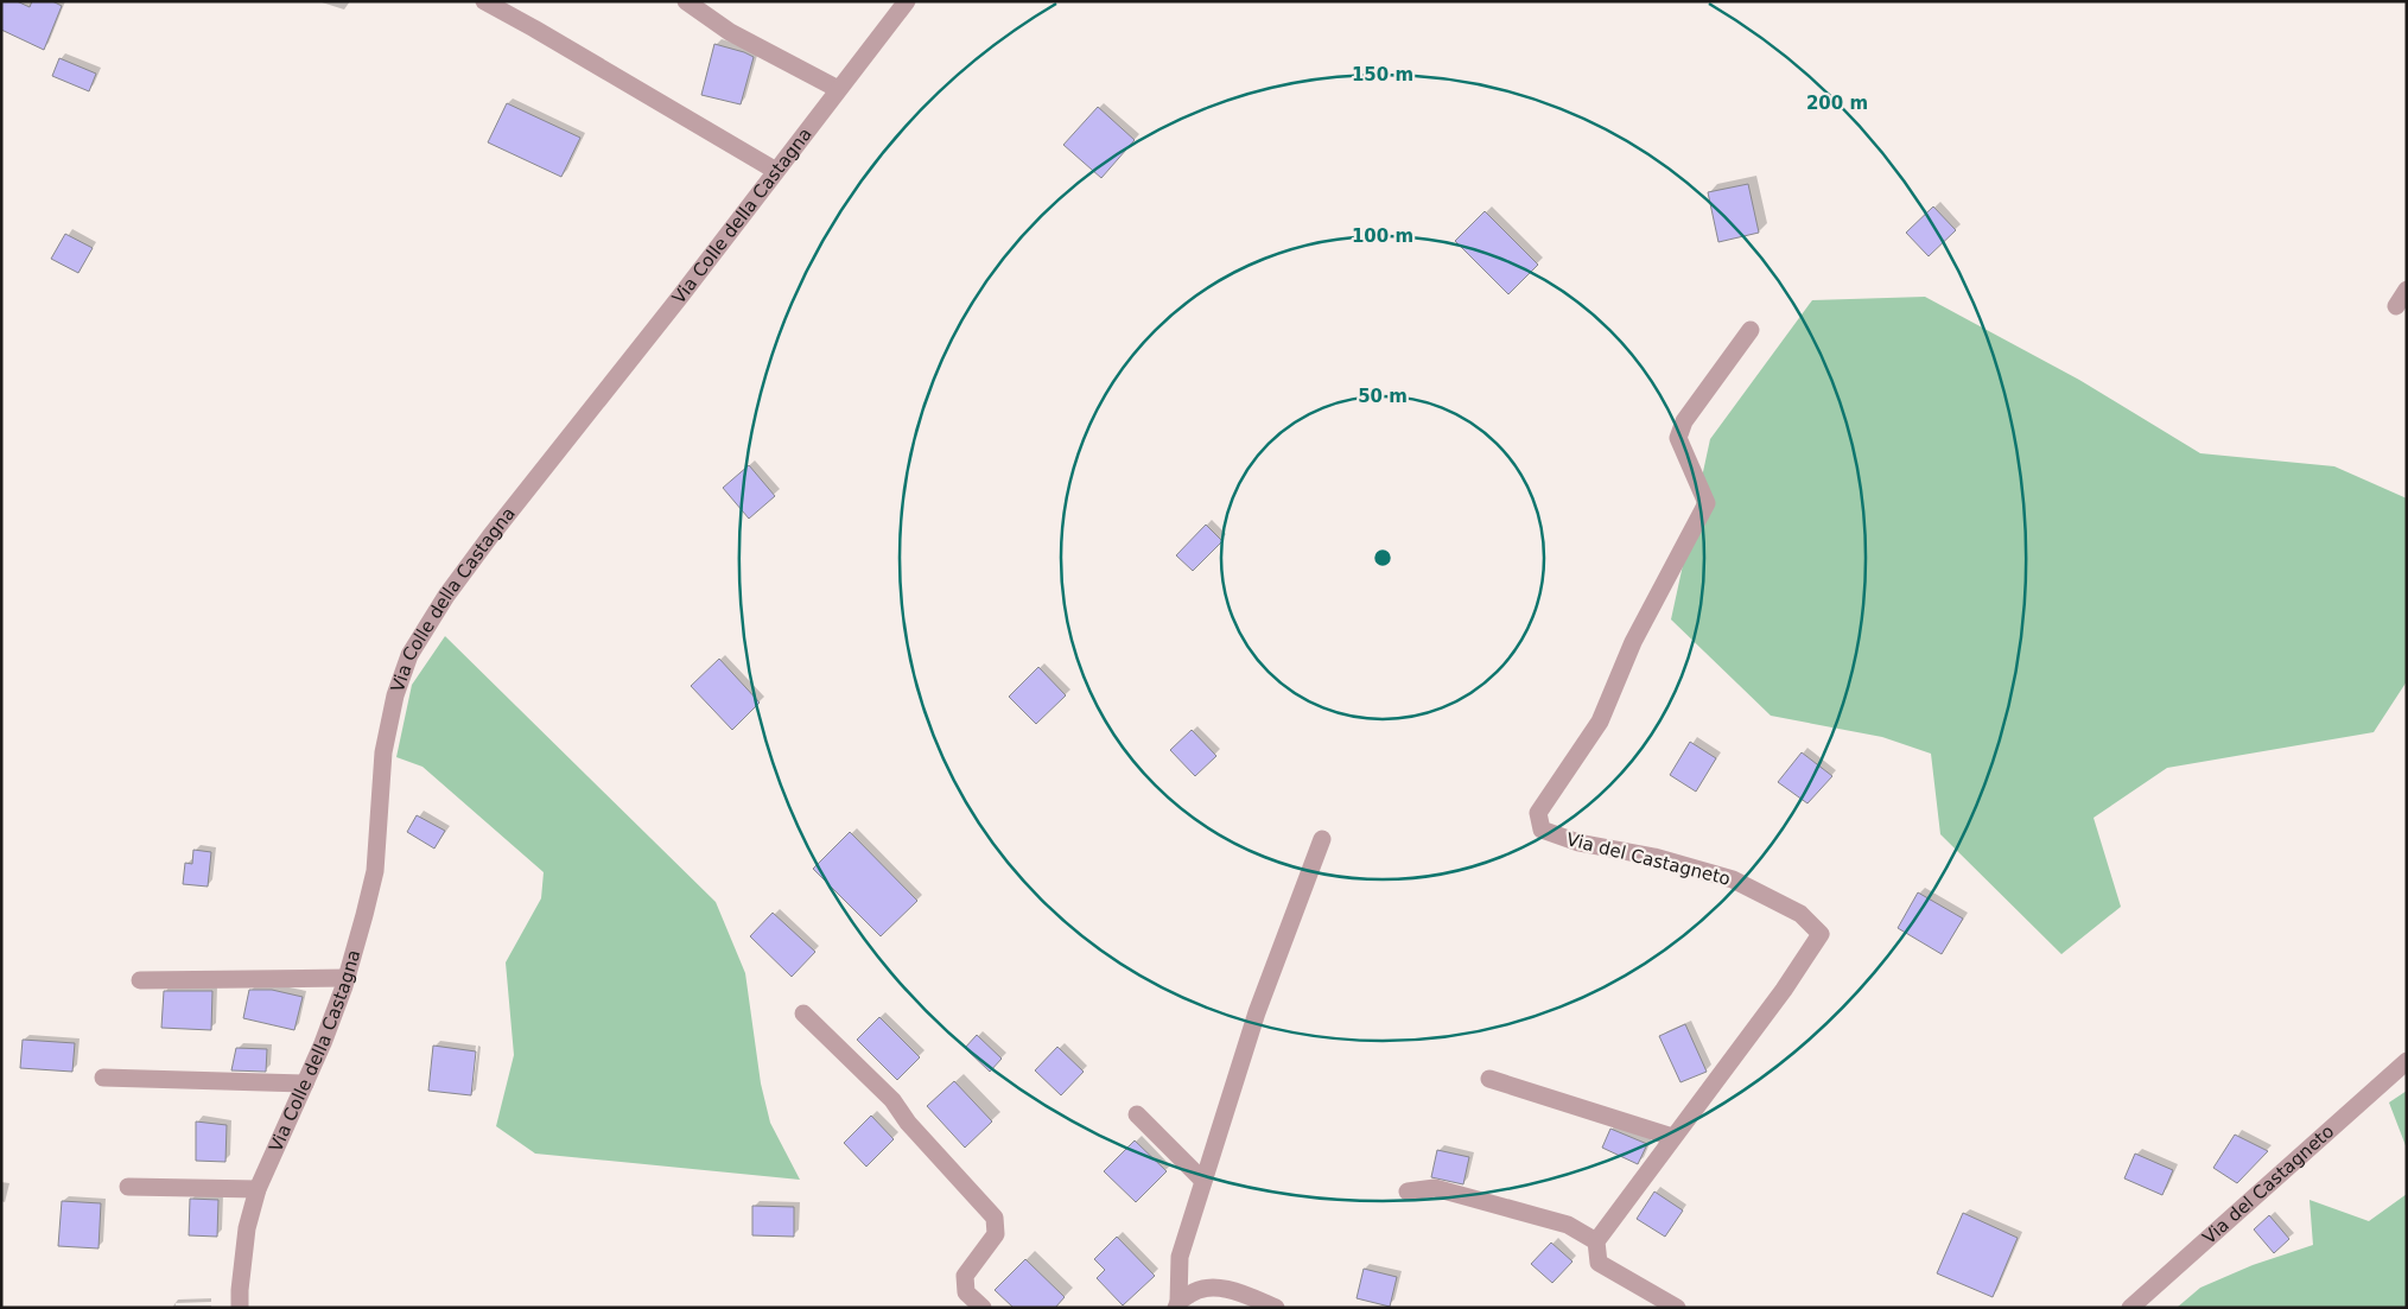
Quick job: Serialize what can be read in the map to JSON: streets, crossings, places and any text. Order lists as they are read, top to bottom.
{
  "streets": {
    "street": ["Via Colle della Castagna", "Via del Castagneto"]
  },
  "rings": [
    "150 m",
    "200 m",
    "100 m",
    "50 m"
  ]
}
